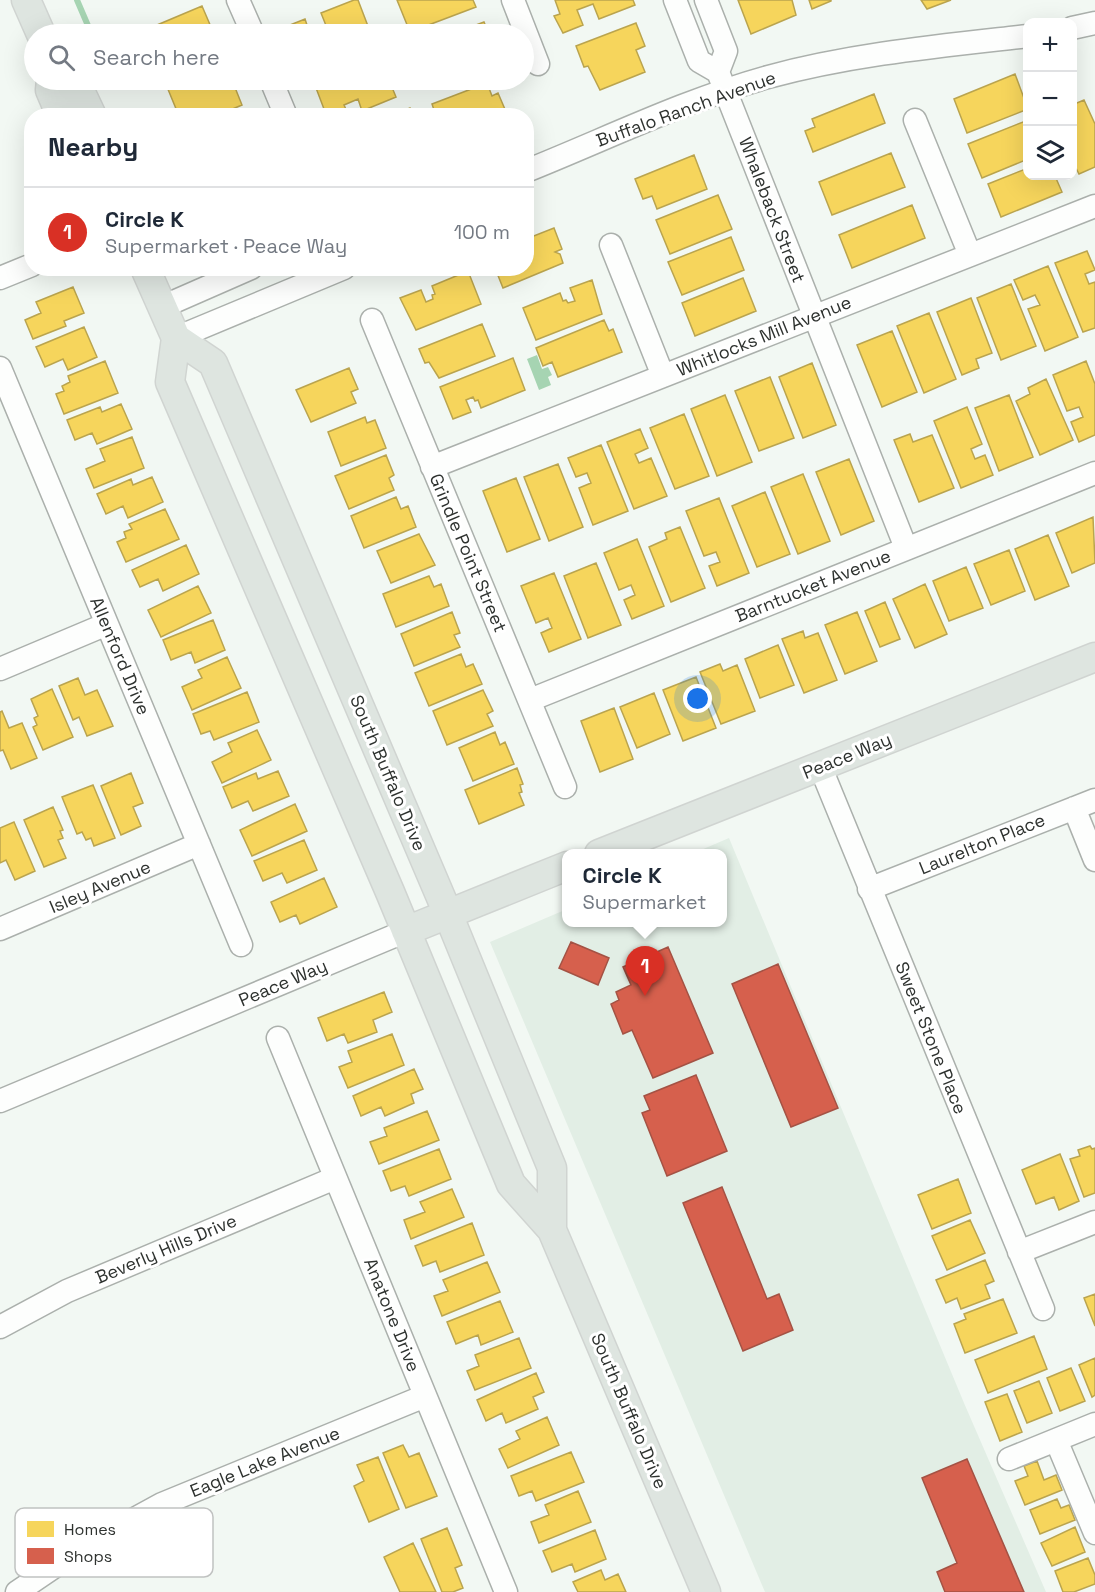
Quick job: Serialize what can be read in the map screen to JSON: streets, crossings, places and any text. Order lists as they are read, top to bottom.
{
  "streets": {
    "main road": ["Peace Way", "South Buffalo Drive"],
    "street": [
      "Buffalo Ranch Avenue",
      "Whaleback Street",
      "Whitlocks Mill Avenue",
      "Grindle Point Street",
      "Barntucket Avenue",
      "Allenford Drive",
      "Laurelton Place",
      "Isley Avenue",
      "Sweet Stone Place",
      "Beverly Hills Drive",
      "Anatone Drive",
      "Eagle Lake Avenue"
    ]
  },
  "crossings": [
    ["Buffalo Ranch Avenue", "Whaleback Street"],
    ["Whaleback Street", "Whitlocks Mill Avenue"],
    ["Whaleback Street", "Barntucket Avenue"],
    ["Whitlocks Mill Avenue", "Grindle Point Street"],
    ["Grindle Point Street", "Barntucket Avenue"],
    ["Allenford Drive", "Isley Avenue"],
    ["Peace Way", "South Buffalo Drive"],
    ["Peace Way", "Sweet Stone Place"],
    ["Laurelton Place", "Sweet Stone Place"],
    ["Beverly Hills Drive", "Anatone Drive"],
    ["Anatone Drive", "Eagle Lake Avenue"]
  ],
  "legend": ["Homes", "Shops"],
  "page": {
    "map_buttons": ["+", "−"],
    "search": "Search here",
    "heading": "Nearby",
    "list": [
      {
        "mark": "1",
        "name": "Circle K",
        "note": "Supermarket · Peace Way",
        "value": "100 m"
      }
    ],
    "popup": ["Circle K", "Supermarket"],
    "pins": "1"
  }
}
